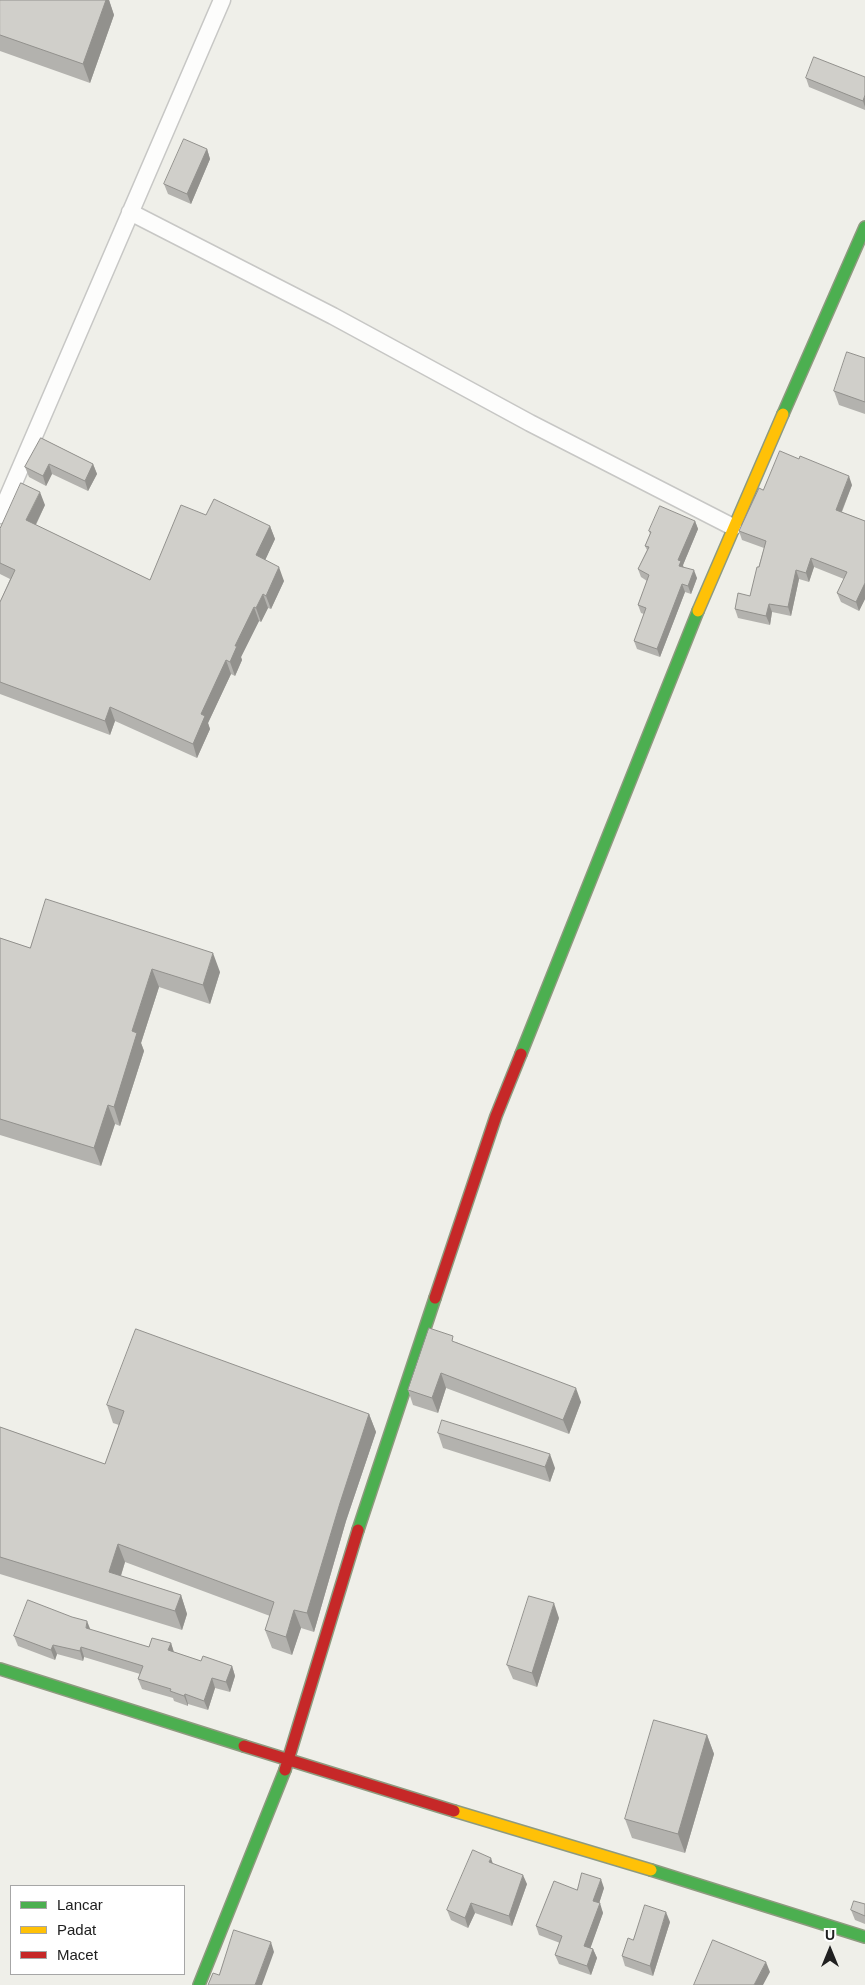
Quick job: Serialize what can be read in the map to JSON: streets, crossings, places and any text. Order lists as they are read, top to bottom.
{
  "legend": ["Lancar", "Padat", "Macet"],
  "north": "top"
}
